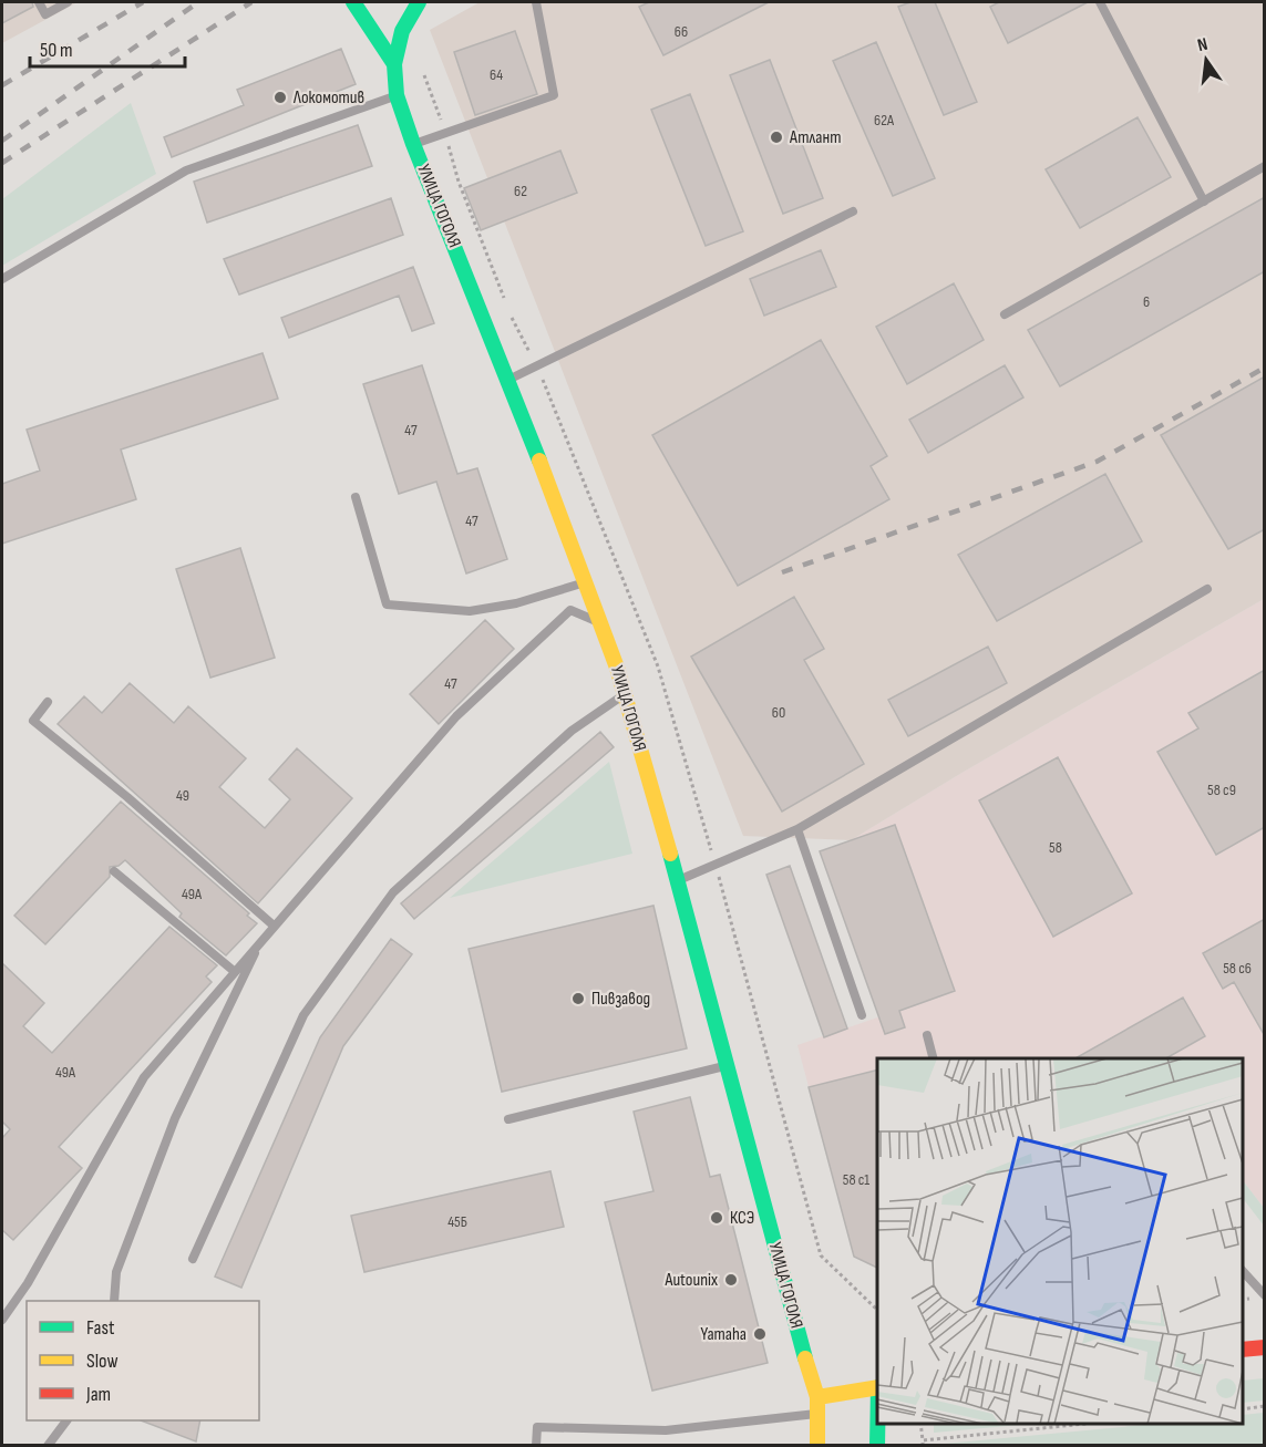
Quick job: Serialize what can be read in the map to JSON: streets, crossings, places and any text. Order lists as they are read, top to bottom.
{
  "streets": {
    "street": ["УЛИЦА ГОГОЛЯ"]
  },
  "places": [
    "Локомотив",
    "Атлант",
    "Пивзавод",
    "КСЭ",
    "Autounix",
    "Yamaha"
  ],
  "house_numbers": [
    "66",
    "64",
    "62А",
    "62",
    "6",
    "47",
    "47",
    "47",
    "60",
    "58 с9",
    "49",
    "58",
    "49А",
    "58 с6",
    "49А",
    "58 с1",
    "45Б"
  ],
  "legend": ["Fast", "Slow", "Jam"],
  "scale_bar": "50 m",
  "north": "top"
}
